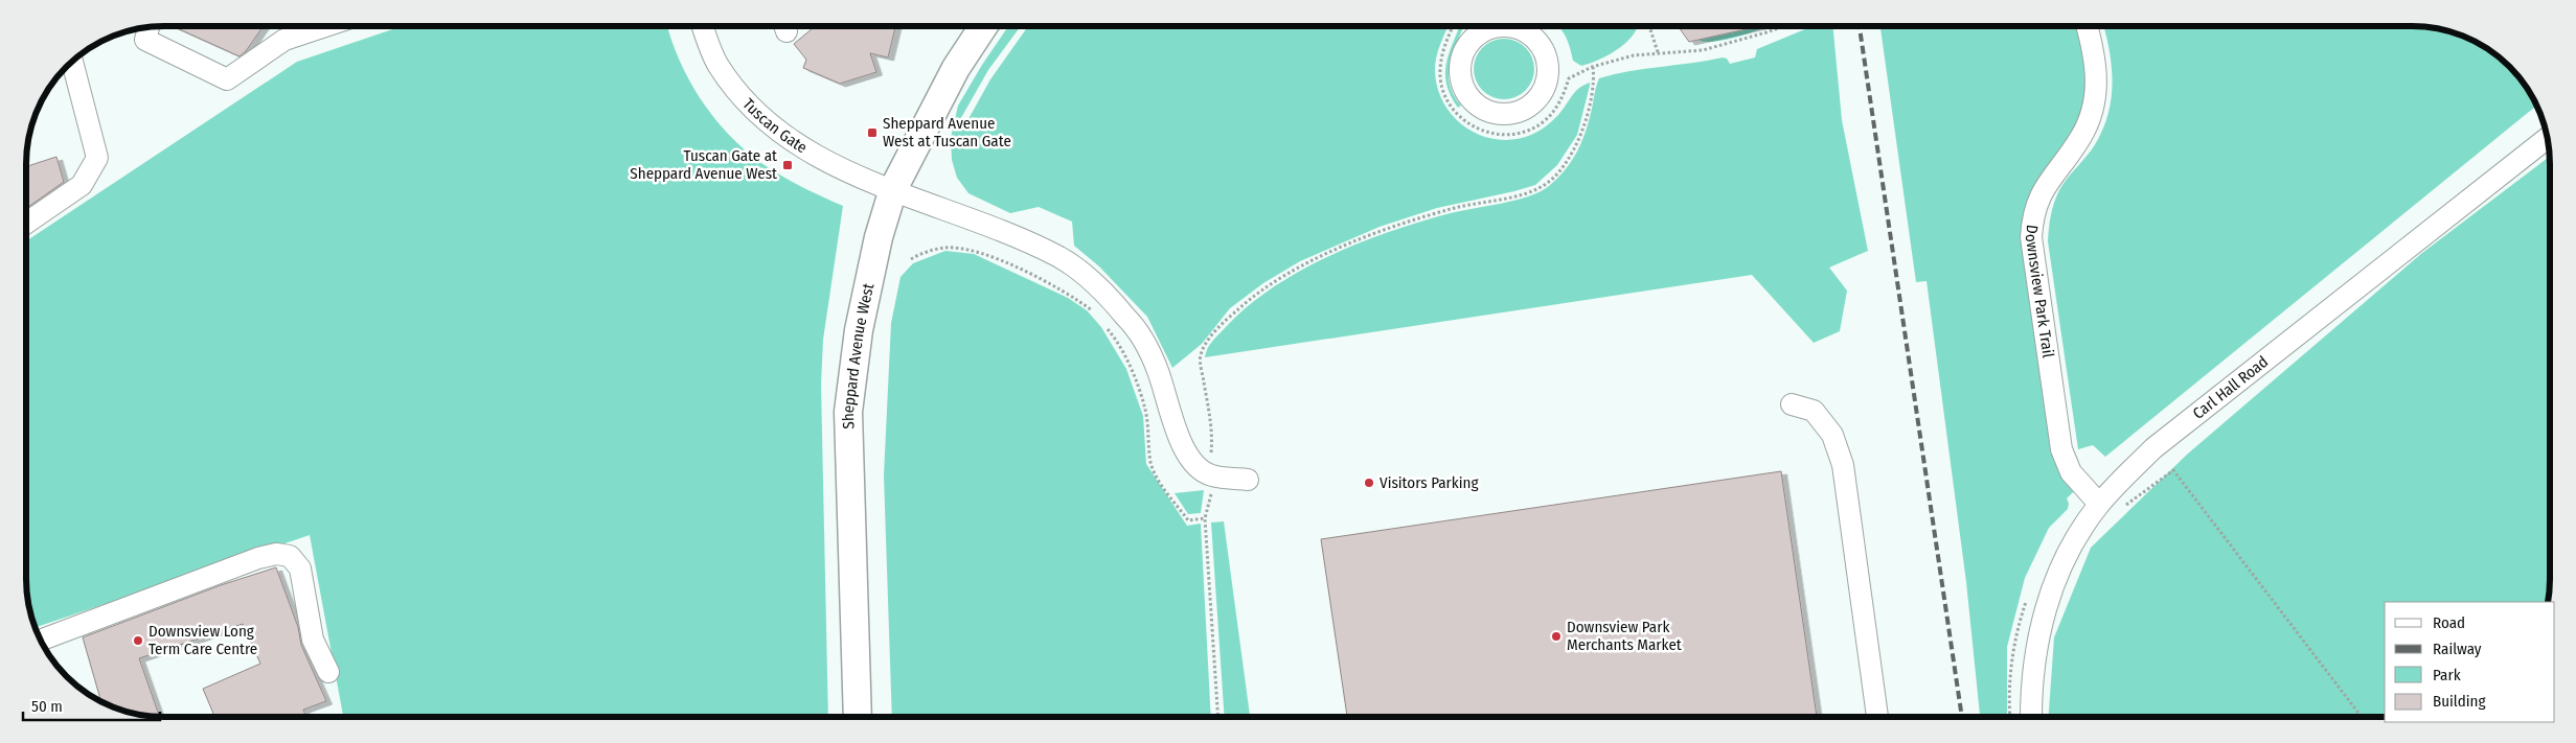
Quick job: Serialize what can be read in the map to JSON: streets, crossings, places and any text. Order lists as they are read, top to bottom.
{
  "streets": {
    "main road": ["Sheppard Avenue West"],
    "street": ["Tuscan Gate", "Downsview Park Trail", "Carl Hall Road"]
  },
  "crossings": [
    ["Tuscan Gate", "Sheppard Avenue West"],
    ["Downsview Park Trail", "Carl Hall Road"]
  ],
  "places": {
    "transit": ["Sheppard Avenue West at Tuscan Gate", "Tuscan Gate at Sheppard Avenue West"],
    "other": ["Visitors Parking", "Downsview Park Merchants Market", "Downsview Long Term Care Centre"]
  },
  "legend": [
    "Road",
    "Railway",
    "Park",
    "Building"
  ],
  "scale_bar": "50 m"
}
